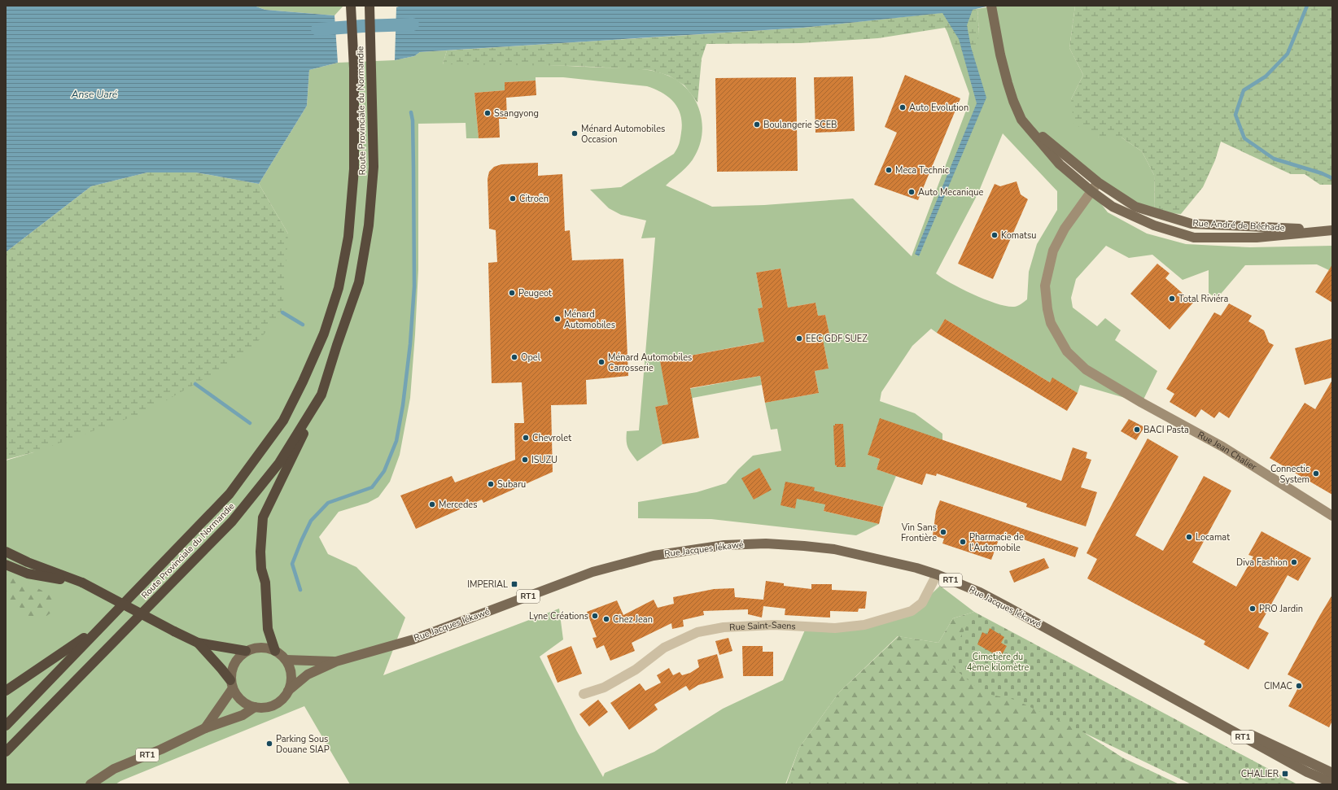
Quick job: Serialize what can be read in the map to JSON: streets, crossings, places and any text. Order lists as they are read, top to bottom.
{
  "streets": {
    "highway": ["Route Provinciale du Normandie"],
    "main road": ["Rue André de Béchade", "Rue Jacques Iékawé", "RT1"],
    "street": ["Rue Jean Chalier", "Rue Saint-Saens"]
  },
  "crossings": [
    ["Rue André de Béchade", "Rue Jean Chalier"],
    ["Rue Jacques Iékawé", "RT1"],
    ["Rue Jacques Iékawé", "Rue Saint-Saens"]
  ],
  "water": ["Anse Uaré"],
  "parks": ["Cimetière du 4ème kilomètre"],
  "places": {
    "other": [
      "Auto Evolution",
      "Ssangyong",
      "Boulangerie SCEB",
      "Ménard Automobiles Occasion",
      "Meca Technic",
      "Auto Mecanique",
      "Citroën",
      "Komatsu",
      "Peugeot",
      "Total Riviéra",
      "Ménard Automobiles",
      "EEC GDF SUEZ",
      "Opel",
      "Ménard Automobiles Carrosserie",
      "BACI Pasta",
      "Chevrolet",
      "ISUZU",
      "Connectic System",
      "Subaru",
      "Mercedes",
      "Vin Sans Frontière",
      "Locamat",
      "Pharmacie de l'Automobile",
      "Diva Fashion",
      "PRO Jardin",
      "Lyne Créations",
      "Chez Jean",
      "CIMAC",
      "Parking Sous Douane SIAP"
    ],
    "transit": ["IMPERIAL", "CHALIER"]
  }
}
